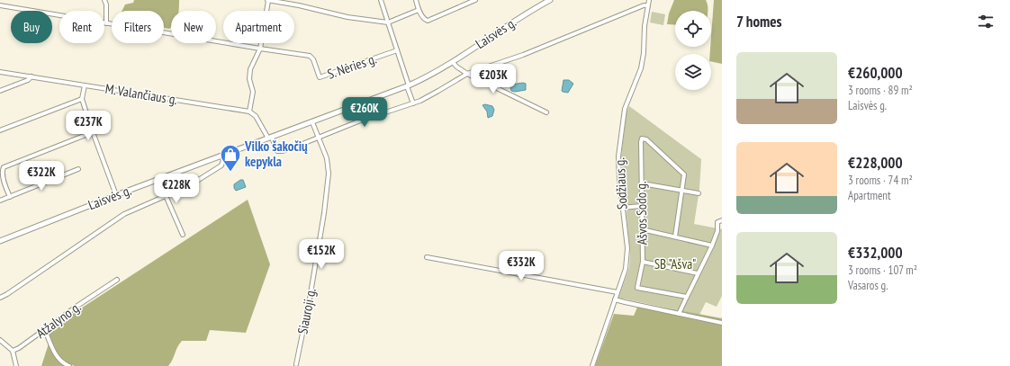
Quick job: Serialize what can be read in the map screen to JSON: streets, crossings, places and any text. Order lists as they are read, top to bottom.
{
  "streets": {
    "main road": ["Laisvės g."],
    "street": [
      "S. Nėries g.",
      "M. Valančiaus g.",
      "Sodžiaus g.",
      "Ašvos Sodo g.",
      "Siauroji g.",
      "Atžalyno g."
    ]
  },
  "crossings": [
    ["Laisvės g.", "Siauroji g."]
  ],
  "parks": ["SB \"Ašva\""],
  "places": {
    "shop": ["Vilko šakočių kepykla"]
  },
  "page": {
    "heading": "7 homes",
    "chip": [
      "Buy",
      "Rent",
      "Filters",
      "New",
      "Apartment"
    ],
    "list": [
      {
        "name": "€260,000",
        "note": "3 rooms · 89 m² · Laisvės g."
      },
      {
        "name": "€228,000",
        "note": "3 rooms · 74 m² · Apartment"
      },
      {
        "name": "€332,000",
        "note": "3 rooms · 107 m² · Vasaros g."
      }
    ],
    "price": [
      "€203K",
      "€260K",
      "€237K",
      "€322K",
      "€228K",
      "€152K",
      "€332K"
    ]
  }
}
